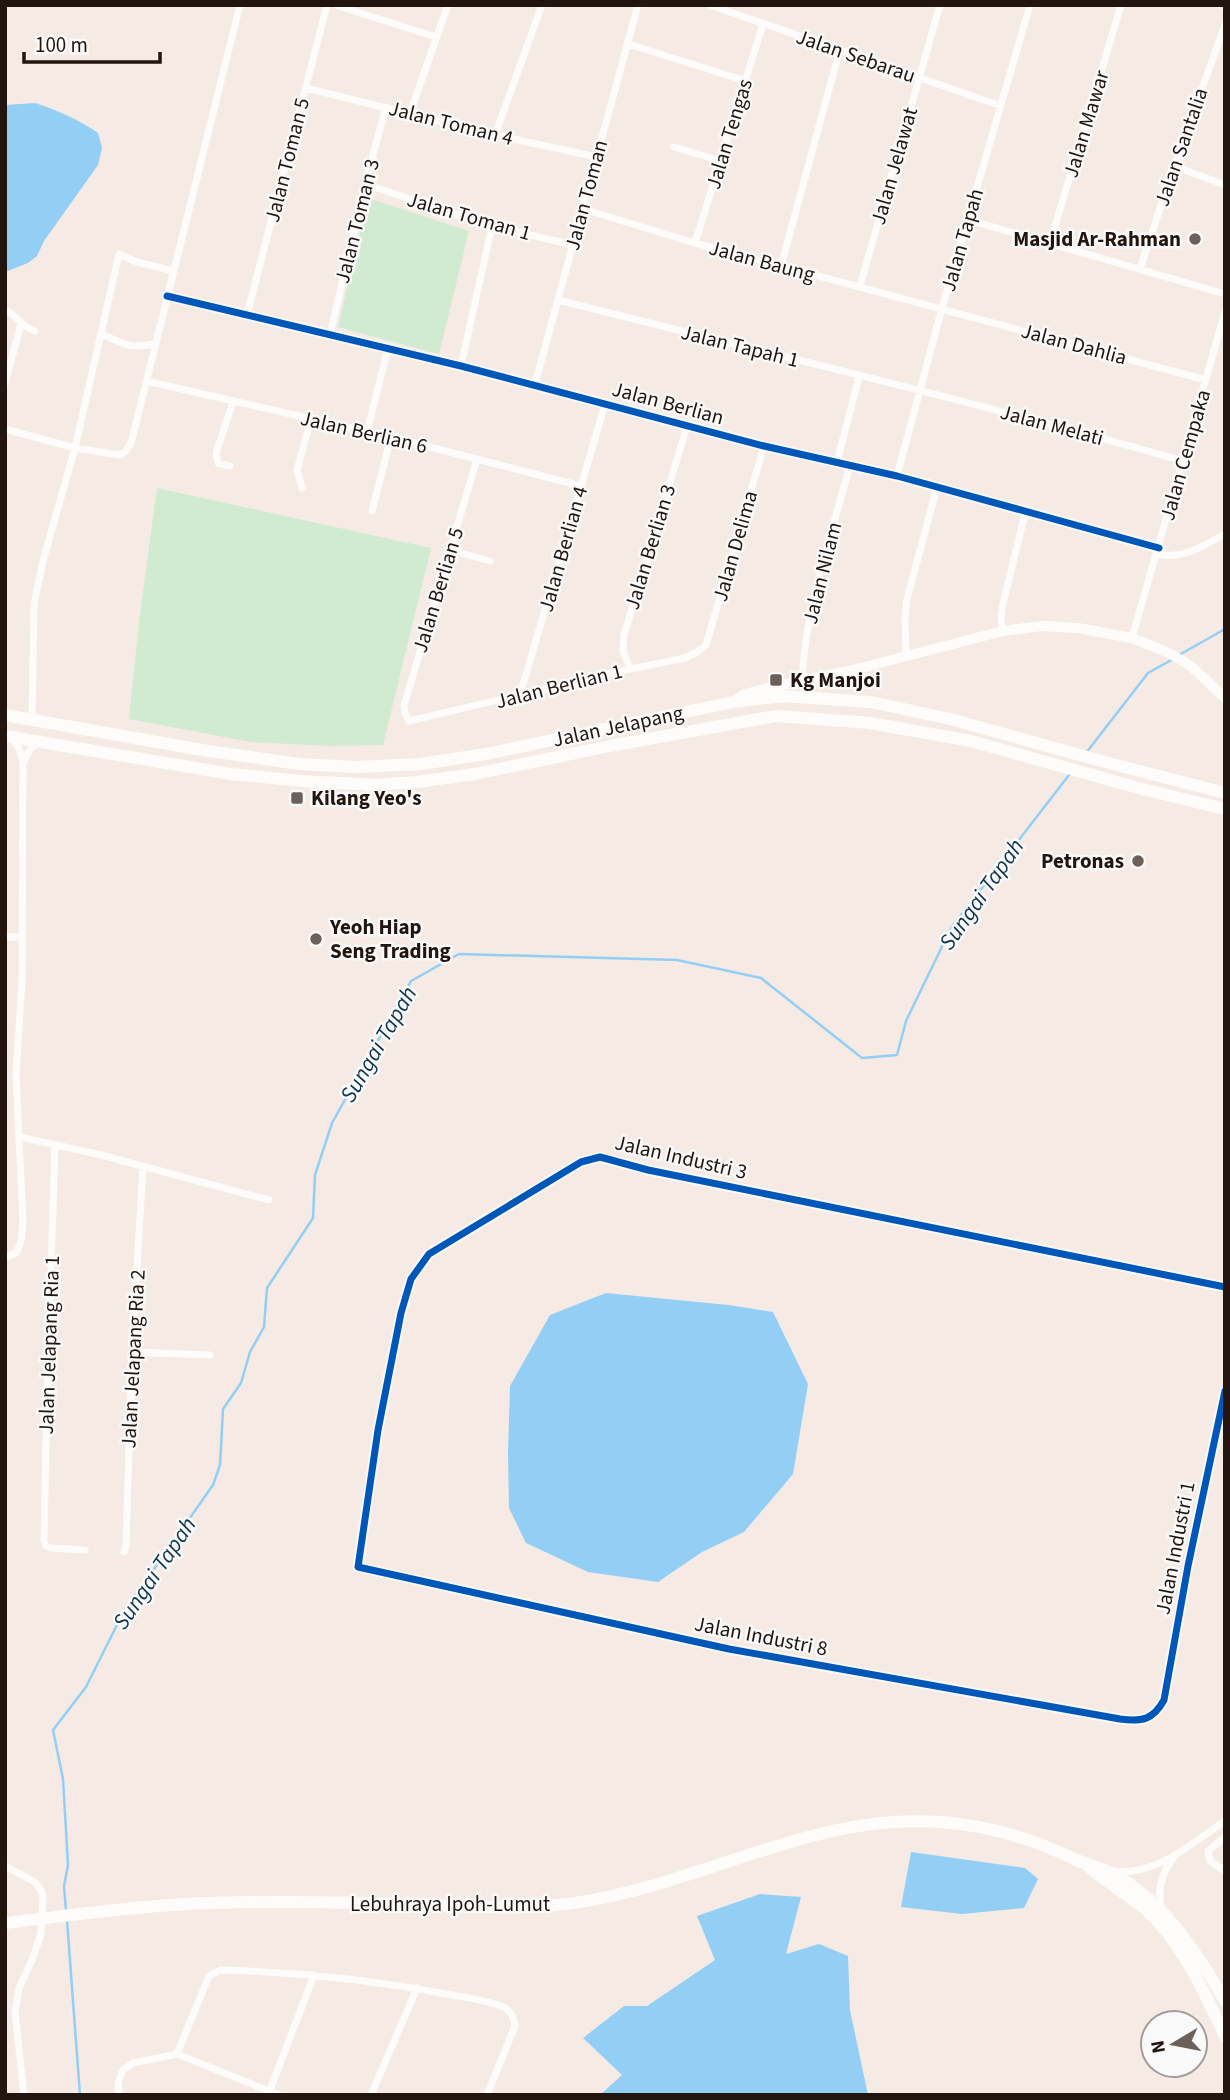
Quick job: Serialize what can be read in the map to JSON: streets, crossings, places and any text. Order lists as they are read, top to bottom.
{
  "streets": {
    "main road": ["Jalan Jelapang", "Lebuhraya Ipoh-Lumut"],
    "street": [
      "Jalan Sebarau",
      "Jalan Toman 4",
      "Jalan Mawar",
      "Jalan Tengas",
      "Jalan Santalia",
      "Jalan Toman 5",
      "Jalan Jelawat",
      "Jalan Toman",
      "Jalan Toman 1",
      "Jalan Toman 3",
      "Jalan Tapah",
      "Jalan Baung",
      "Jalan Dahlia",
      "Jalan Tapah 1",
      "Jalan Berlian",
      "Jalan Melati",
      "Jalan Berlian 6",
      "Jalan Cempaka",
      "Jalan Delima",
      "Jalan Berlian 3",
      "Jalan Berlian 4",
      "Jalan Nilam",
      "Jalan Berlian 5",
      "Jalan Berlian 1",
      "Jalan Industri 3",
      "Jalan Jelapang Ria 1",
      "Jalan Jelapang Ria 2",
      "Jalan Industri 1",
      "Jalan Industri 8"
    ]
  },
  "crossings": [
    ["Jalan Sebarau", "Jalan Tengas"],
    ["Jalan Sebarau", "Jalan Jelawat"],
    ["Jalan Sebarau", "Jalan Tapah"],
    ["Jalan Toman 4", "Jalan Toman 5"],
    ["Jalan Toman 4", "Jalan Toman"],
    ["Jalan Toman 4", "Jalan Toman 3"],
    ["Jalan Tengas", "Jalan Baung"],
    ["Jalan Toman 5", "Jalan Berlian"],
    ["Jalan Jelawat", "Jalan Baung"],
    ["Jalan Toman", "Jalan Toman 1"],
    ["Jalan Toman", "Jalan Baung"],
    ["Jalan Toman", "Jalan Tapah 1"],
    ["Jalan Toman", "Jalan Berlian"],
    ["Jalan Toman 1", "Jalan Toman 3"],
    ["Jalan Toman 3", "Jalan Berlian"],
    ["Jalan Tapah", "Jalan Baung"],
    ["Jalan Tapah", "Jalan Dahlia"],
    ["Jalan Tapah", "Jalan Tapah 1"],
    ["Jalan Tapah", "Jalan Berlian"],
    ["Jalan Tapah", "Jalan Melati"],
    ["Jalan Baung", "Jalan Dahlia"],
    ["Jalan Dahlia", "Jalan Cempaka"],
    ["Jalan Tapah 1", "Jalan Melati"],
    ["Jalan Berlian", "Jalan Cempaka"],
    ["Jalan Berlian", "Jalan Delima"],
    ["Jalan Berlian", "Jalan Berlian 3"],
    ["Jalan Berlian", "Jalan Berlian 4"],
    ["Jalan Berlian", "Jalan Nilam"],
    ["Jalan Melati", "Jalan Cempaka"],
    ["Jalan Berlian 6", "Jalan Berlian 4"],
    ["Jalan Berlian 6", "Jalan Berlian 5"],
    ["Jalan Delima", "Jalan Berlian 1"],
    ["Jalan Berlian 3", "Jalan Berlian 1"],
    ["Jalan Berlian 4", "Jalan Berlian 1"],
    ["Jalan Berlian 5", "Jalan Berlian 1"],
    ["Jalan Industri 3", "Jalan Industri 8"],
    ["Jalan Industri 1", "Jalan Industri 8"]
  ],
  "water": ["Sungai Tapah"],
  "places": {
    "other": ["Masjid Ar-Rahman", "Petronas", "Yeoh Hiap Seng Trading"],
    "transit": ["Kg Manjoi", "Kilang Yeo's"]
  },
  "scale_bar": "100 m",
  "north": "left"
}
